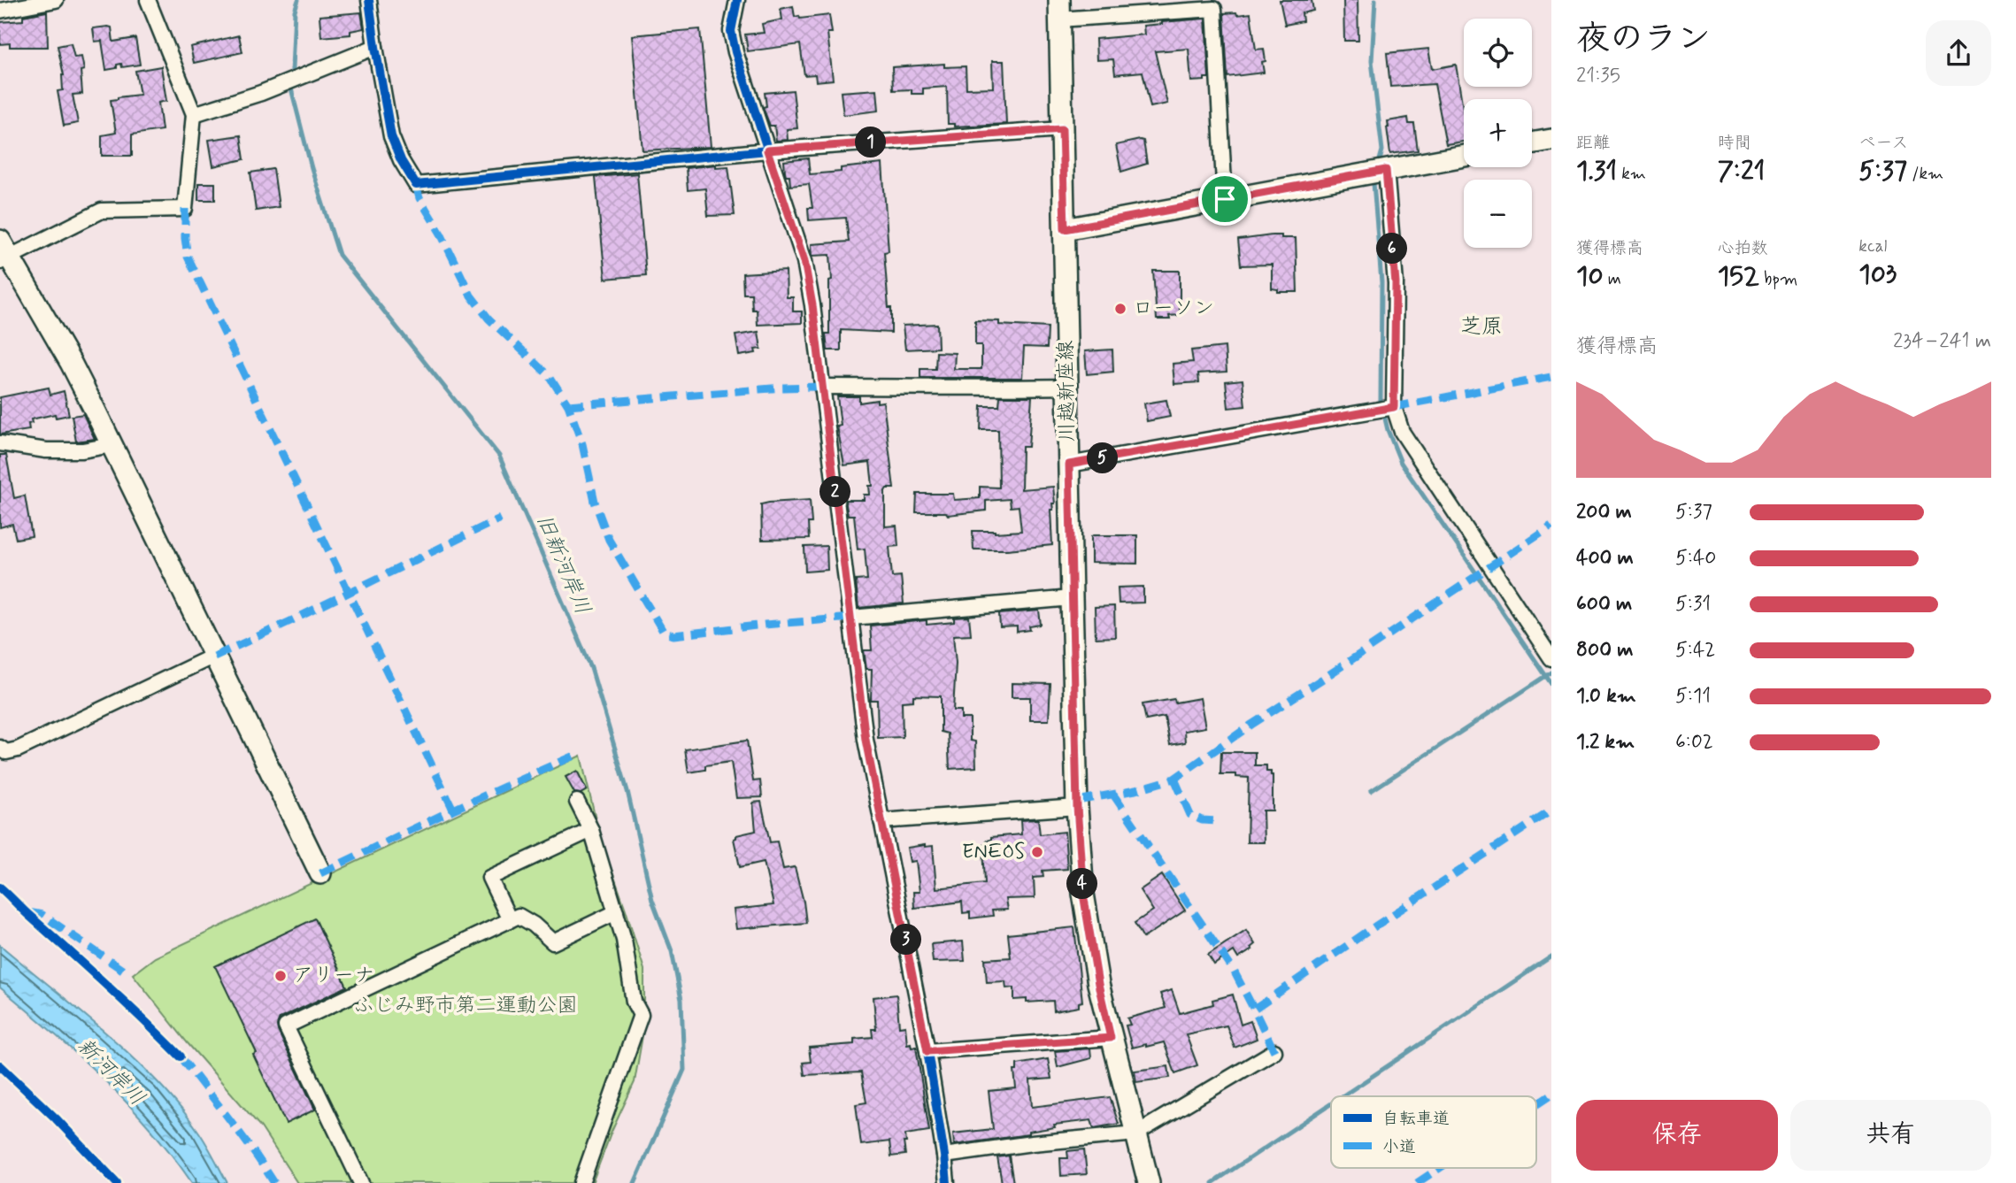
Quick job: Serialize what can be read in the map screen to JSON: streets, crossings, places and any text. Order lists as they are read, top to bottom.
{
  "streets": {
    "main road": ["川越新座線"]
  },
  "districts": ["芝原"],
  "water": ["旧新河岸川", "新河岸川"],
  "parks": ["ふじみ野市第二運動公園"],
  "places": ["ローソン", "ENEOS", "アリーナ"],
  "legend": ["自転車道", "小道"],
  "page": {
    "heading": ["夜のラン", "21:35"],
    "map_buttons": ["+", "−"],
    "stats": [
      ["距離", "1.31 km"],
      ["時間", "7:21"],
      ["ペース", "5:37 /km"],
      ["獲得標高", "10 m"],
      ["心拍数", "152 bpm"],
      ["kcal", "103"]
    ],
    "pins": [
      "1",
      "6",
      "5",
      "2",
      "4",
      "3"
    ],
    "chart": ["獲得標高", "234–241 m"],
    "list": [
      {
        "name": "200 m",
        "note": "5:37"
      },
      {
        "name": "400 m",
        "note": "5:40"
      },
      {
        "name": "600 m",
        "note": "5:31"
      },
      {
        "name": "800 m",
        "note": "5:42"
      },
      {
        "name": "1.0 km",
        "note": "5:11"
      },
      {
        "name": "1.2 km",
        "note": "6:02"
      }
    ],
    "buttons": ["保存", "共有"]
  }
}
